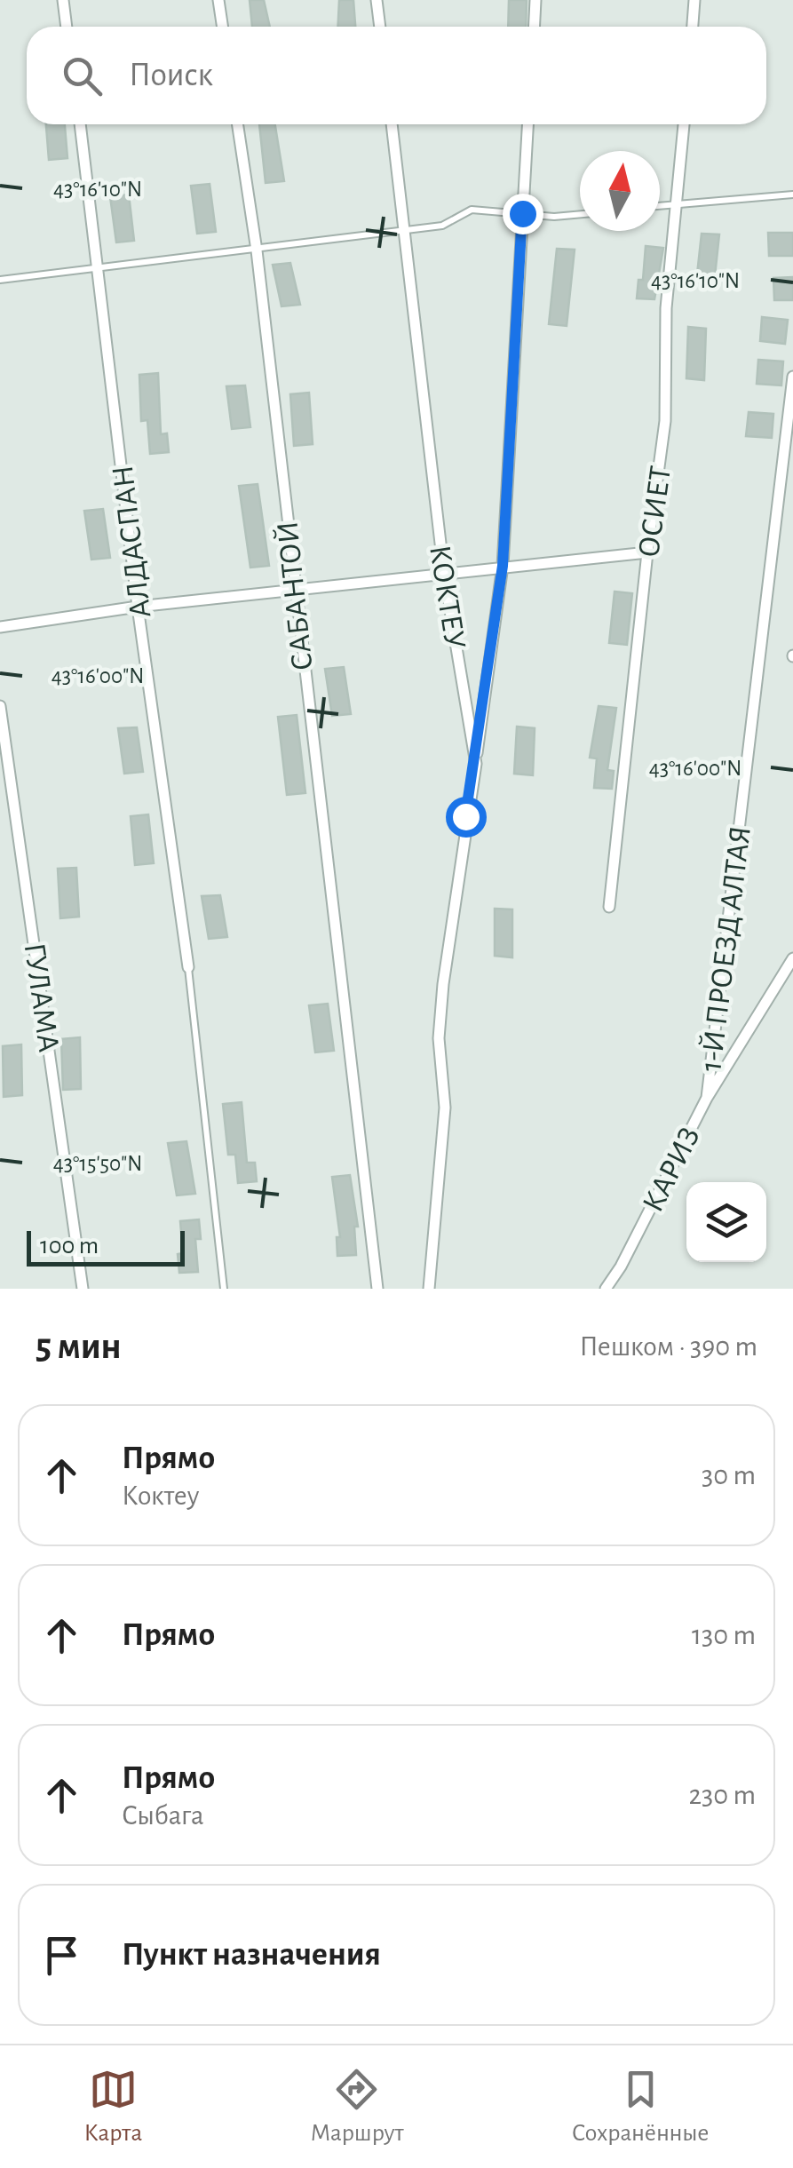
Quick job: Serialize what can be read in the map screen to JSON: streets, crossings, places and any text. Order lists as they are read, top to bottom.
{
  "streets": {
    "street": [
      "ОСИЕТ",
      "АЛДАСПАН",
      "САБАНТОЙ",
      "КОКТЕУ",
      "1-Й ПРОЕЗД АЛТАЯ",
      "ГУЛАМА",
      "КАРИЗ"
    ]
  },
  "crossings": [
    ["1-Й ПРОЕЗД АЛТАЯ", "КАРИЗ"]
  ],
  "scale_bar": "100 m",
  "north": "top",
  "page": {
    "search": "Поиск",
    "scale": "100 m",
    "heading": ["5 мин", "Пешком · 390 m"],
    "list": [
      ["Прямо", "Коктеу", "30 m"],
      ["Прямо", "130 m"],
      ["Прямо", "Сыбага", "230 m"],
      "Пункт назначения"
    ],
    "nav": ["Карта", "Маршрут", "Сохранённые"]
  },
  "coordinates": ["43°16'10\"N", "43°16'00\"N", "43°15'50\"N"]
}
